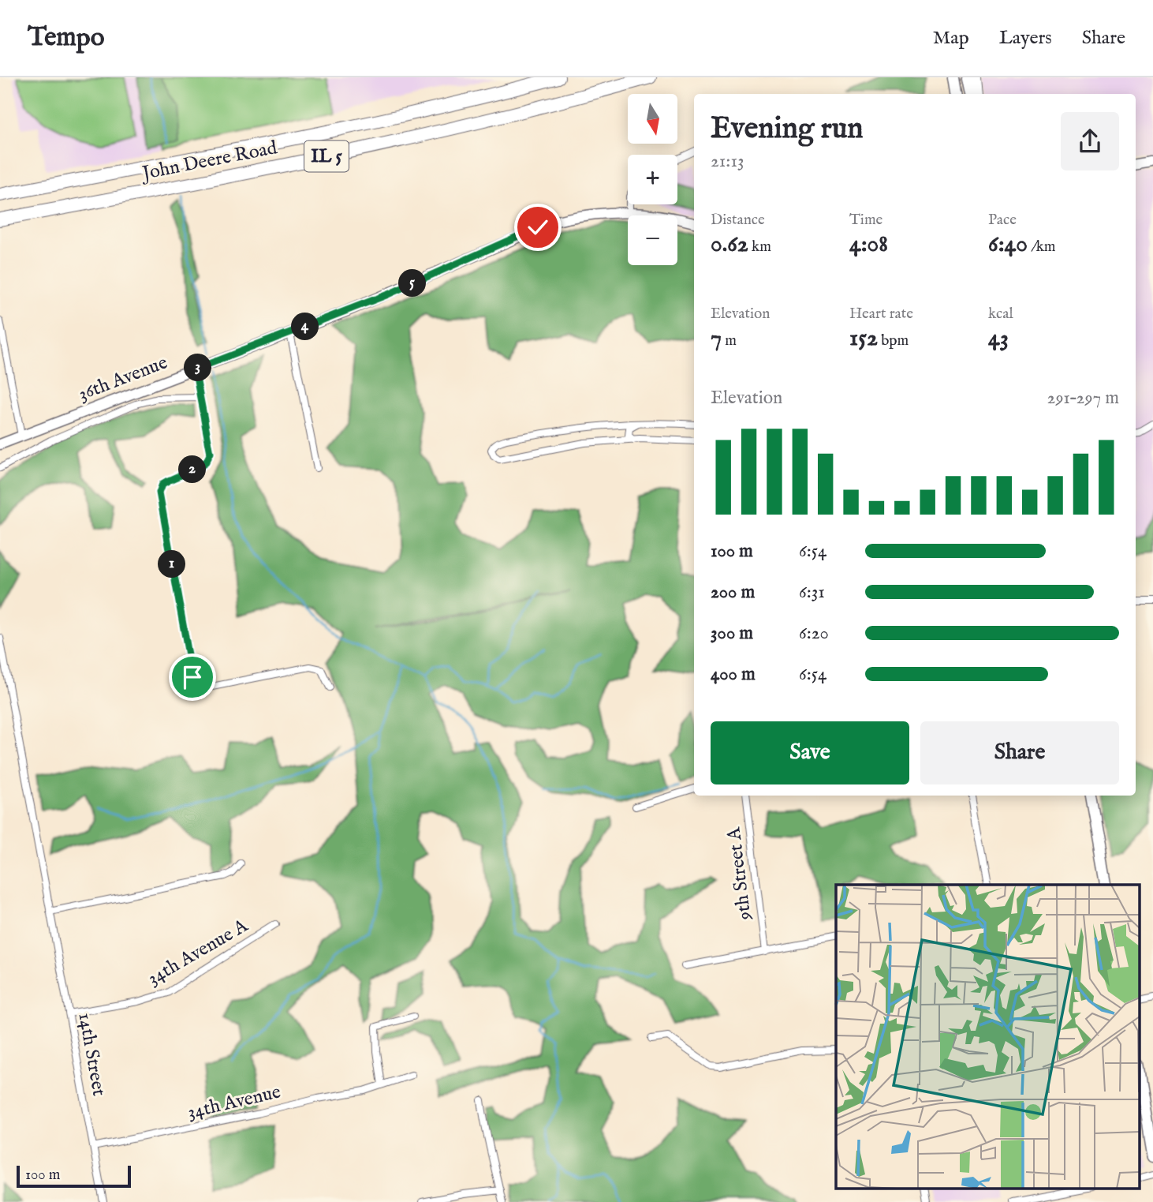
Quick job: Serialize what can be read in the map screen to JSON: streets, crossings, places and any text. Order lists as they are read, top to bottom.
{
  "streets": {
    "highway": ["IL 5", "John Deere Road"],
    "street": [
      "36th Avenue",
      "9th Street A",
      "34th Avenue A",
      "14th Street",
      "34th Avenue"
    ]
  },
  "crossings": [
    ["34th Avenue A", "14th Street"],
    ["14th Street", "34th Avenue"]
  ],
  "scale_bar": "100 m",
  "north": "bottom",
  "page": {
    "header": "Tempo",
    "nav": ["Map", "Layers", "Share"],
    "map_buttons": ["+", "−"],
    "heading": ["Evening run", "21:13"],
    "stats": [
      ["Distance", "0.62 km"],
      ["Time", "4:08"],
      ["Pace", "6:40 /km"],
      ["Elevation", "7 m"],
      ["Heart rate", "152 bpm"],
      ["kcal", "43"]
    ],
    "pins": [
      "5",
      "4",
      "3",
      "2",
      "1"
    ],
    "chart": ["Elevation", "291–297 m"],
    "list": [
      {
        "name": "100 m",
        "note": "6:54"
      },
      {
        "name": "200 m",
        "note": "6:31"
      },
      {
        "name": "300 m",
        "note": "6:20"
      },
      {
        "name": "400 m",
        "note": "6:54"
      }
    ],
    "buttons": ["Save", "Share"],
    "scale": "100 m"
  }
}
